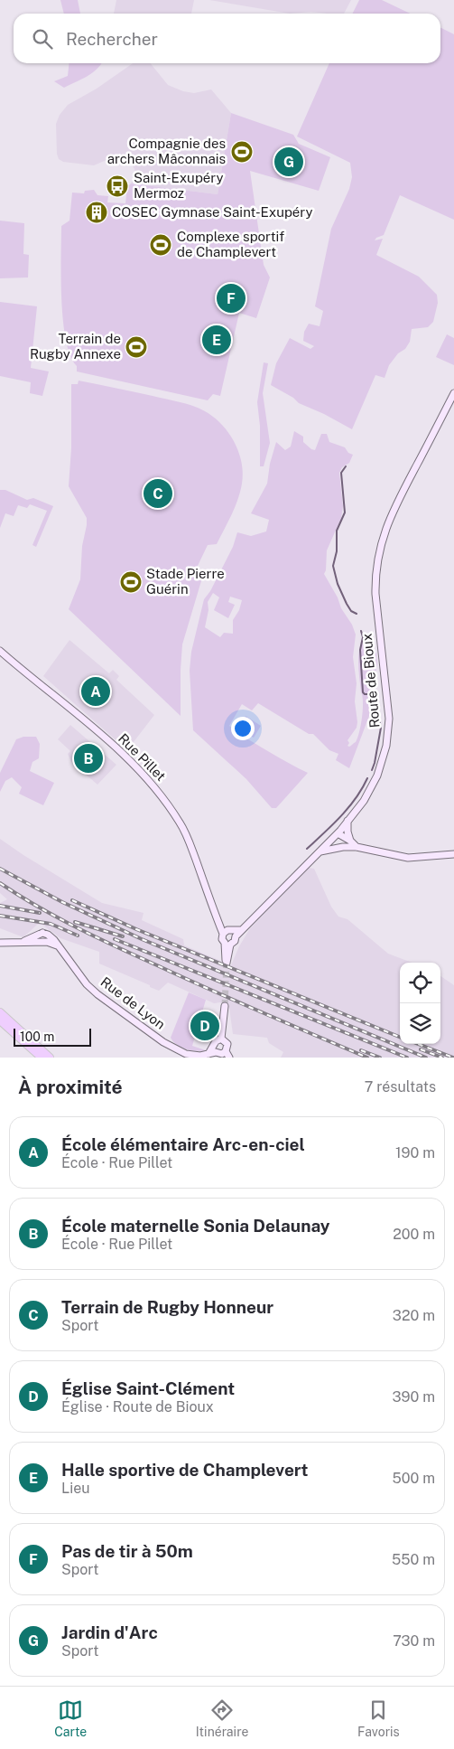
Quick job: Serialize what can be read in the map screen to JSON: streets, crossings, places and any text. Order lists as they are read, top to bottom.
{
  "streets": {
    "main road": ["Route de Bioux", "Rue Pillet", "Rue de Lyon"]
  },
  "crossings": [
    ["Route de Bioux", "Rue Pillet"]
  ],
  "places": {
    "sports": [
      "Compagnie des archers Mâconnais",
      "Complexe sportif de Champlevert",
      "Terrain de Rugby Annexe",
      "Stade Pierre Guérin"
    ],
    "bus stop": ["Saint-Exupéry Mermoz"],
    "building": ["COSEC Gymnase Saint-Exupéry"]
  },
  "scale_bar": "100 m",
  "page": {
    "search": "Rechercher",
    "pins": [
      "G",
      "F",
      "E",
      "C",
      "A",
      "B",
      "D"
    ],
    "scale": "100 m",
    "heading": ["À proximité", "7 résultats"],
    "list": [
      {
        "mark": "A",
        "name": "École élémentaire Arc-en-ciel",
        "note": "École · Rue Pillet",
        "value": "190 m"
      },
      {
        "mark": "B",
        "name": "École maternelle Sonia Delaunay",
        "note": "École · Rue Pillet",
        "value": "200 m"
      },
      {
        "mark": "C",
        "name": "Terrain de Rugby Honneur",
        "note": "Sport",
        "value": "320 m"
      },
      {
        "mark": "D",
        "name": "Église Saint-Clément",
        "note": "Église · Route de Bioux",
        "value": "390 m"
      },
      {
        "mark": "E",
        "name": "Halle sportive de Champlevert",
        "note": "Lieu",
        "value": "500 m"
      },
      {
        "mark": "F",
        "name": "Pas de tir à 50m",
        "note": "Sport",
        "value": "550 m"
      },
      {
        "mark": "G",
        "name": "Jardin d'Arc",
        "note": "Sport",
        "value": "730 m"
      }
    ],
    "nav": ["Carte", "Itinéraire", "Favoris"]
  }
}
